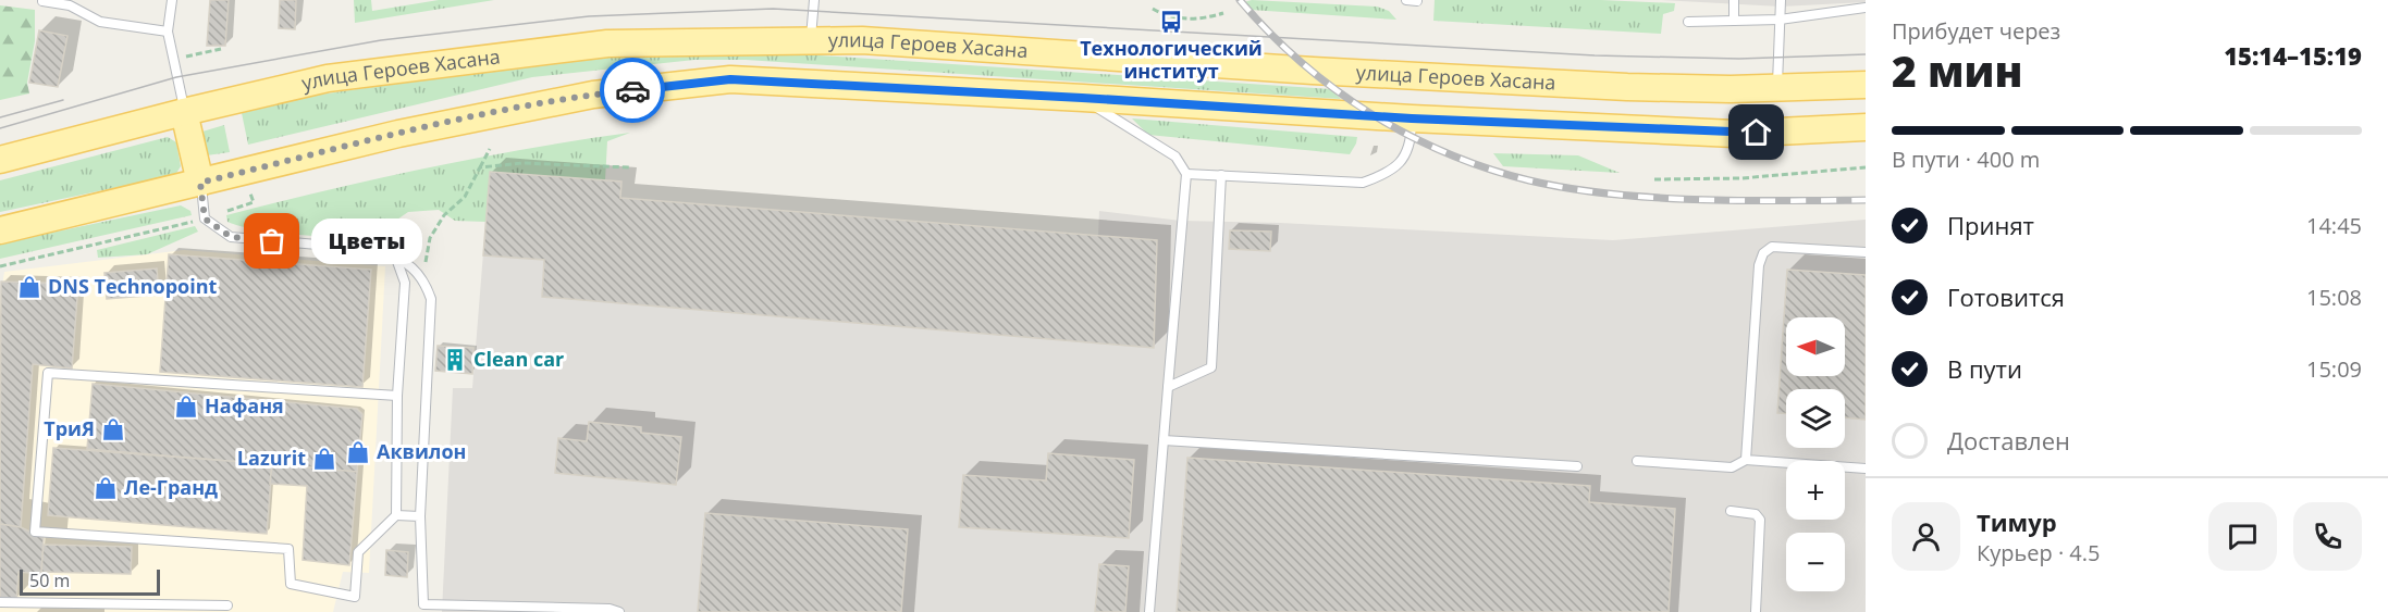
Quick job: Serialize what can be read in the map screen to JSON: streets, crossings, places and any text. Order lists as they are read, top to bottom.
{
  "streets": {
    "main road": ["улица Героев Хасана"]
  },
  "places": {
    "bus stop": ["Технологический институт"],
    "other": ["Цветы"],
    "shop": [
      "DNS Technopoint",
      "Нафаня",
      "ТриЯ",
      "Аквилон",
      "Lazurit",
      "Ле-Гранд"
    ],
    "building": ["Clean car"]
  },
  "scale_bar": "50 m",
  "north": "left",
  "page": {
    "heading": ["2 мин", "Прибудет через", "15:14–15:19"],
    "panel": ["Тимур", "Курьер · 4.5"],
    "bar": "В пути · 400 m",
    "list": [
      ["Принят", "14:45"],
      ["Готовится", "15:08"],
      ["В пути", "15:09"],
      "Доставлен"
    ],
    "bubble": "Цветы",
    "map_buttons": ["+", "−"],
    "scale": "50 m"
  }
}
